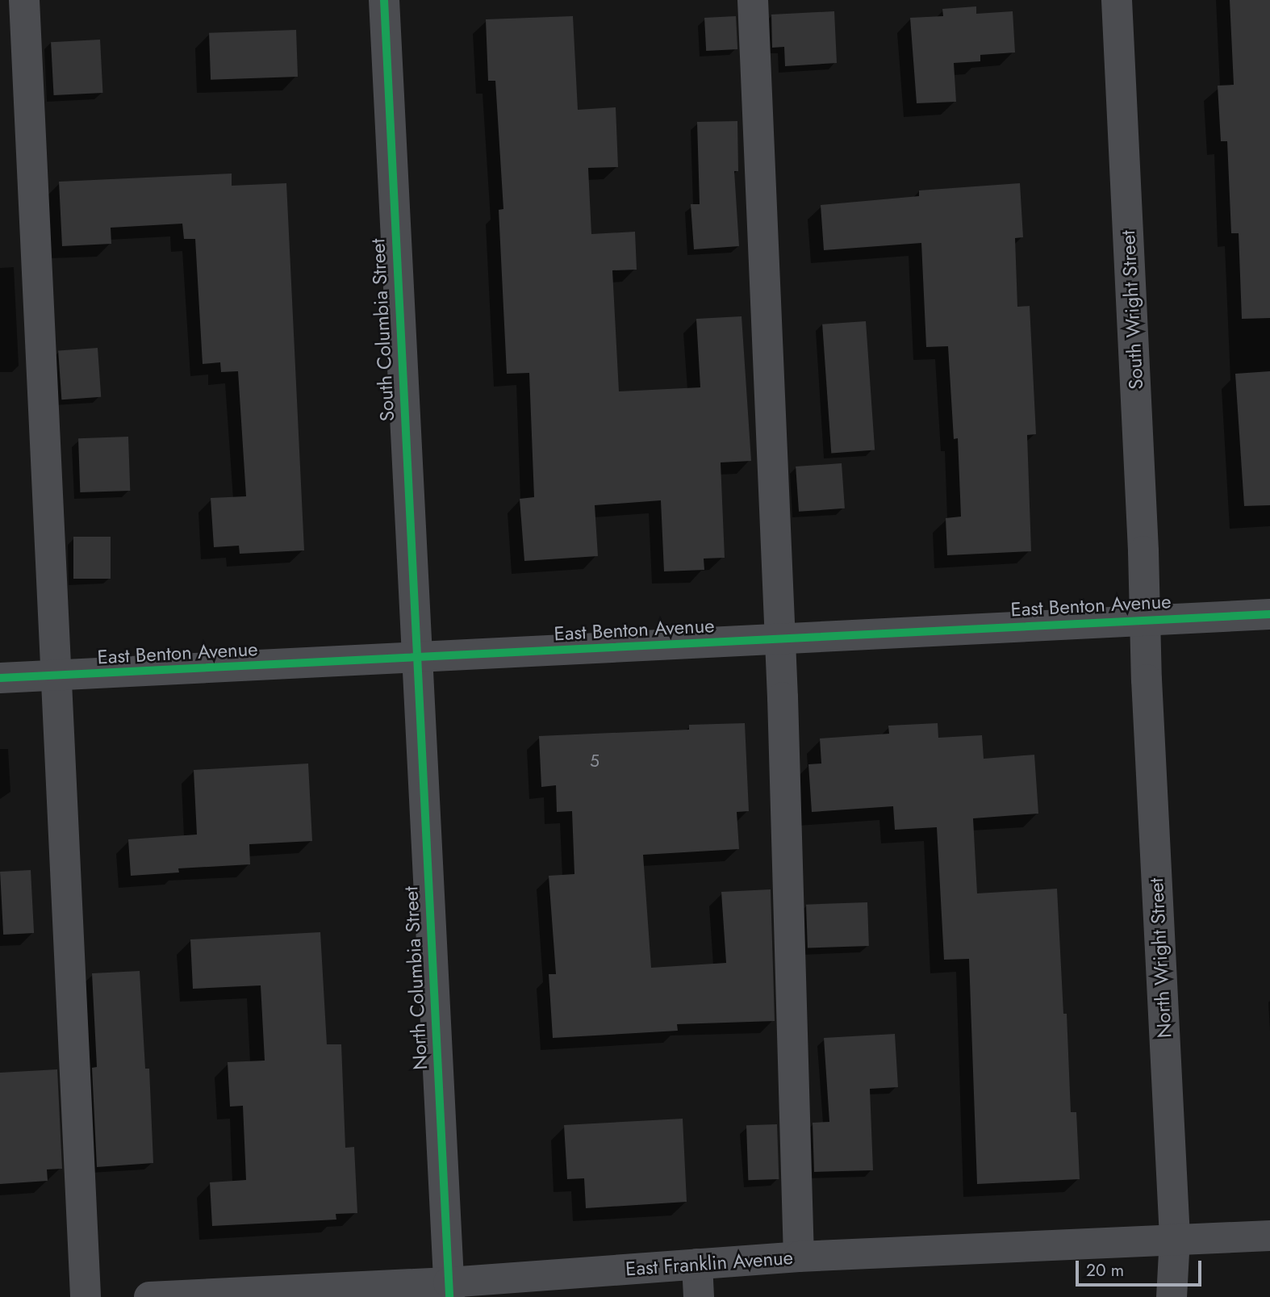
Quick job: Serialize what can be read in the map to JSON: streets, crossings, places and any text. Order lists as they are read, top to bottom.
{
  "streets": {
    "street": [
      "South Wright Street",
      "South Columbia Street",
      "East Benton Avenue",
      "North Wright Street",
      "North Columbia Street",
      "East Franklin Avenue"
    ]
  },
  "crossings": [
    ["South Wright Street", "East Benton Avenue"],
    ["South Wright Street", "North Wright Street"],
    ["South Columbia Street", "East Benton Avenue"],
    ["South Columbia Street", "North Columbia Street"],
    ["East Benton Avenue", "North Wright Street"],
    ["East Benton Avenue", "North Columbia Street"],
    ["North Wright Street", "East Franklin Avenue"],
    ["North Columbia Street", "East Franklin Avenue"]
  ],
  "house_numbers": ["5"],
  "scale_bar": "20 m"
}
